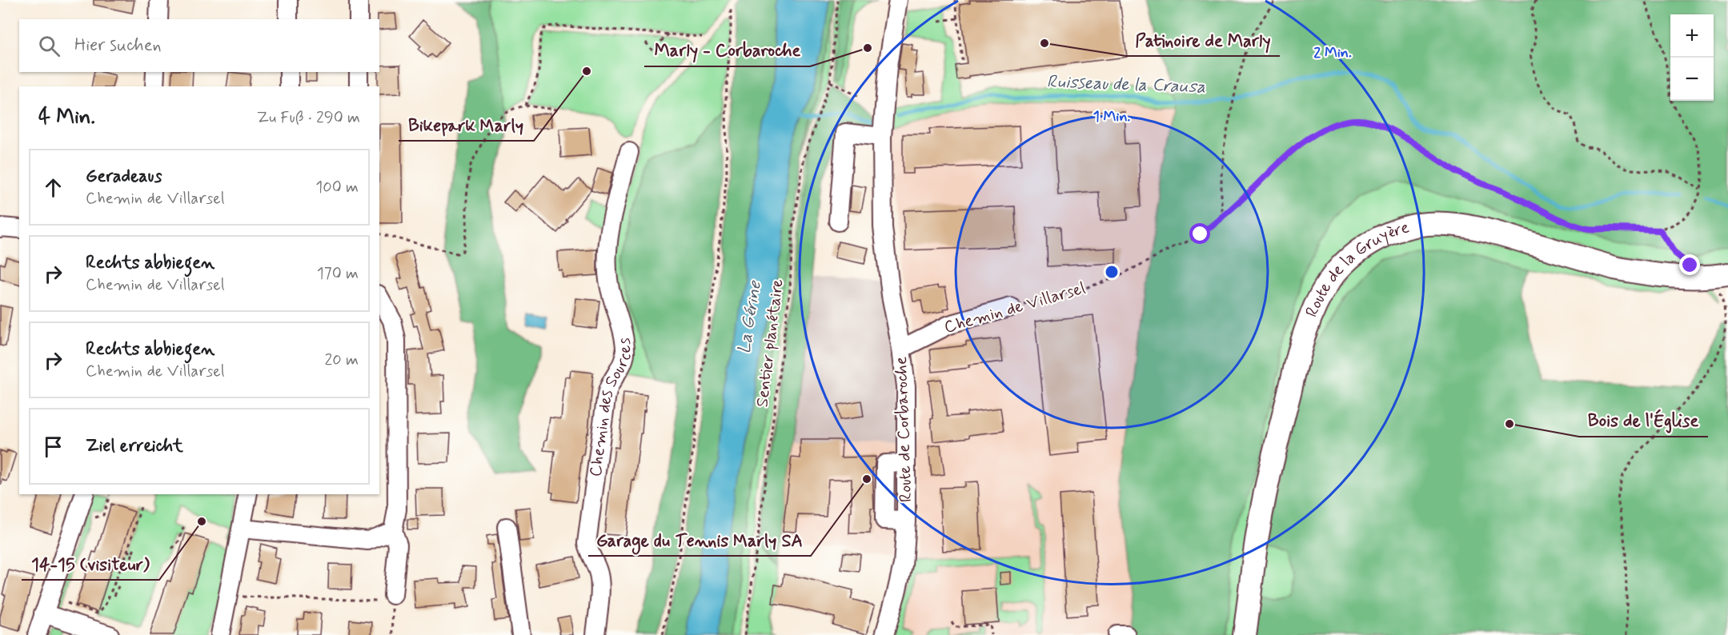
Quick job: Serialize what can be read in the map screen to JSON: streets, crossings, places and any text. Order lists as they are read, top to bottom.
{
  "streets": {
    "main road": ["Route de la Gruyère"],
    "street": ["Chemin de Villarsel", "Chemin des Sources", "Route de Corbaroche"],
    "path": ["Sentier planétaire"]
  },
  "crossings": [
    ["Chemin de Villarsel", "Route de Corbaroche"]
  ],
  "water": ["Ruisseau de la Crausa", "La Gérine"],
  "places": [
    "Patinoire de Marly",
    "Marly - Corbaroche",
    "Bikepark Marly",
    "Bois de l'Église",
    "Garage du Tennis Marly SA",
    "14-15 (visiteur)"
  ],
  "page": {
    "map_buttons": ["+", "−"],
    "search": "Hier suchen",
    "heading": ["4 Min.", "Zu Fuß · 290 m"],
    "list": [
      ["Geradeaus", "Chemin de Villarsel", "100 m"],
      ["Rechts abbiegen", "Chemin de Villarsel", "170 m"],
      ["Rechts abbiegen", "Chemin de Villarsel", "20 m"],
      "Ziel erreicht"
    ]
  },
  "rings": ["2 Min.", "1 Min."]
}
